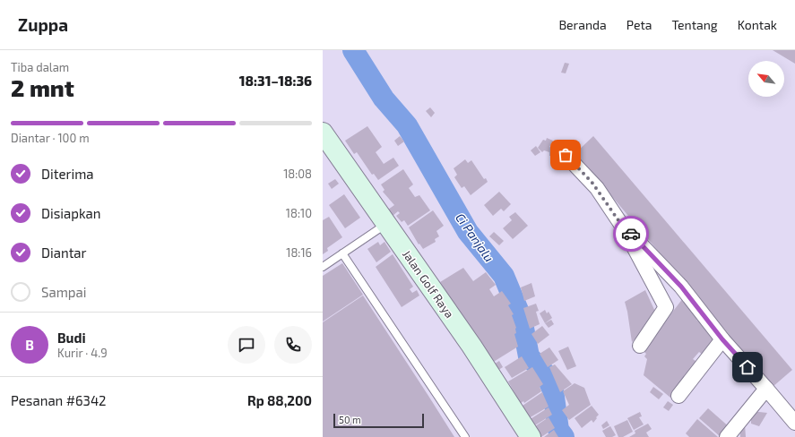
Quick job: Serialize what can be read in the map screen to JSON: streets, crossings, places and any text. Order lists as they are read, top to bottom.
{
  "streets": {
    "street": ["Jalan Golf Raya"]
  },
  "water": ["Ci Panjalu"],
  "scale_bar": "50 m",
  "north": "top left",
  "page": {
    "header": "Zuppa",
    "nav": [
      "Beranda",
      "Peta",
      "Tentang",
      "Kontak"
    ],
    "heading": ["2 mnt", "Tiba dalam", "18:31–18:36"],
    "panel": [
      "Budi",
      "Kurir · 4.9",
      "Pesanan #6342",
      "Rp 88,200"
    ],
    "bar": "Diantar · 100 m",
    "list": [
      ["Diterima", "18:08"],
      ["Disiapkan", "18:10"],
      ["Diantar", "18:16"],
      "Sampai"
    ],
    "round": "B",
    "scale": "50 m"
  }
}
